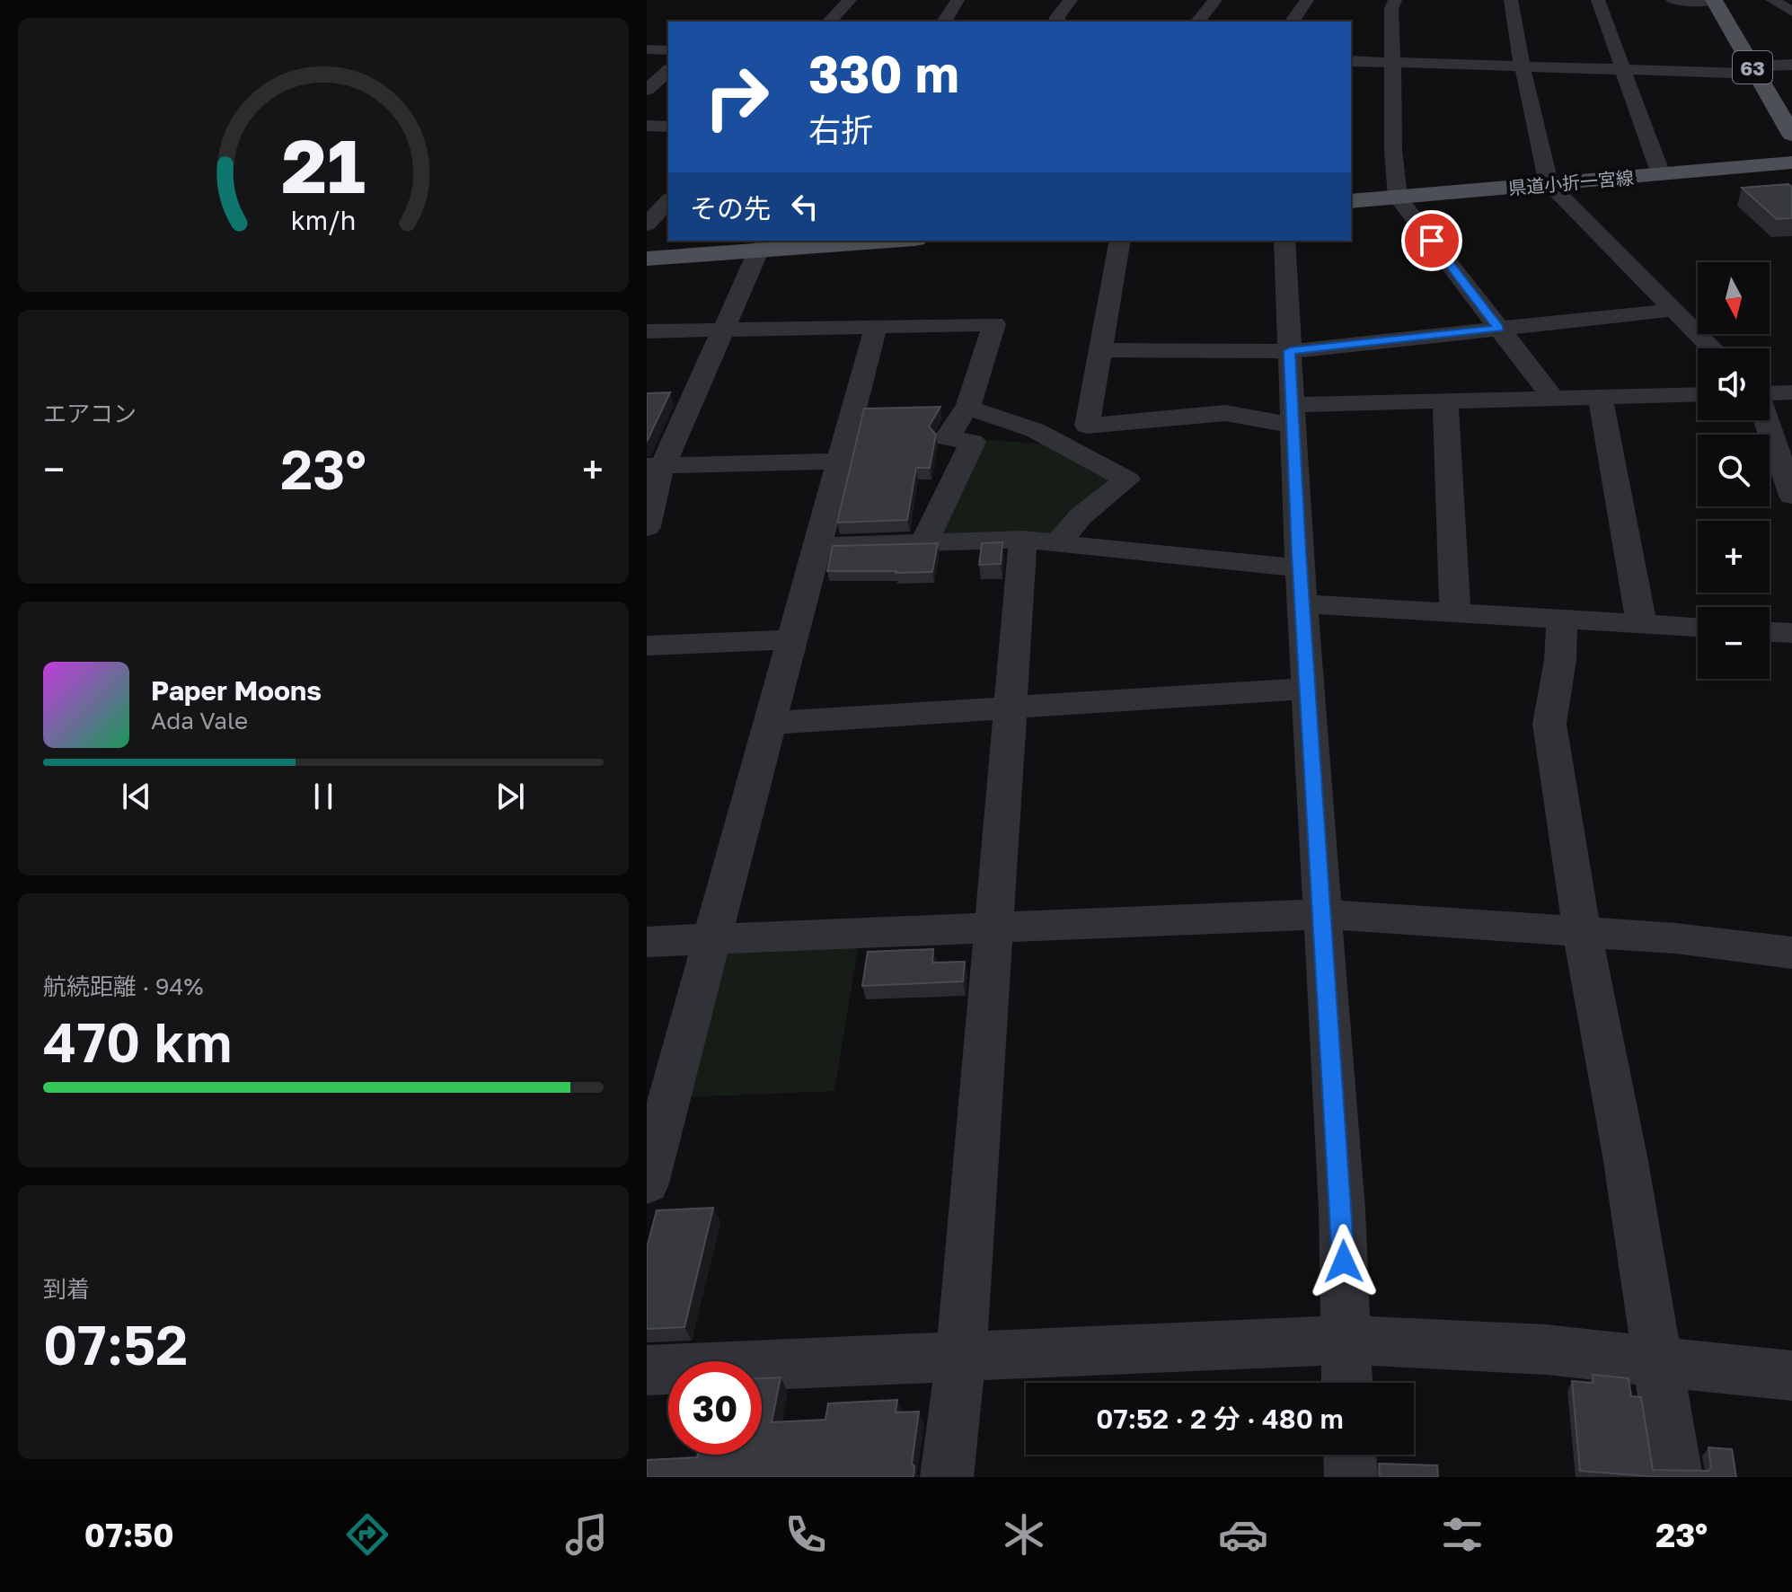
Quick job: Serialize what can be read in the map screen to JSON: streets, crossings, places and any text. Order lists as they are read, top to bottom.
{
  "streets": {
    "main road": ["63", "県道小折一宮線"]
  },
  "north": "bottom",
  "page": {
    "turn": ["330 m", "右折"],
    "then": "その先",
    "map_buttons": ["+", "−"],
    "tile": [
      "エアコン",
      ["航続距離 · 94%", "470 km"],
      ["到着", "07:52"]
    ],
    "heat": ["−", "23°", "+"],
    "song": ["Paper Moons", "Ada Vale"],
    "limit": "30",
    "trip": "07:52 · 2 分 · 480 m",
    "tabs": ["07:50", "23°"],
    "gauge": ["21", "km/h"]
  }
}
